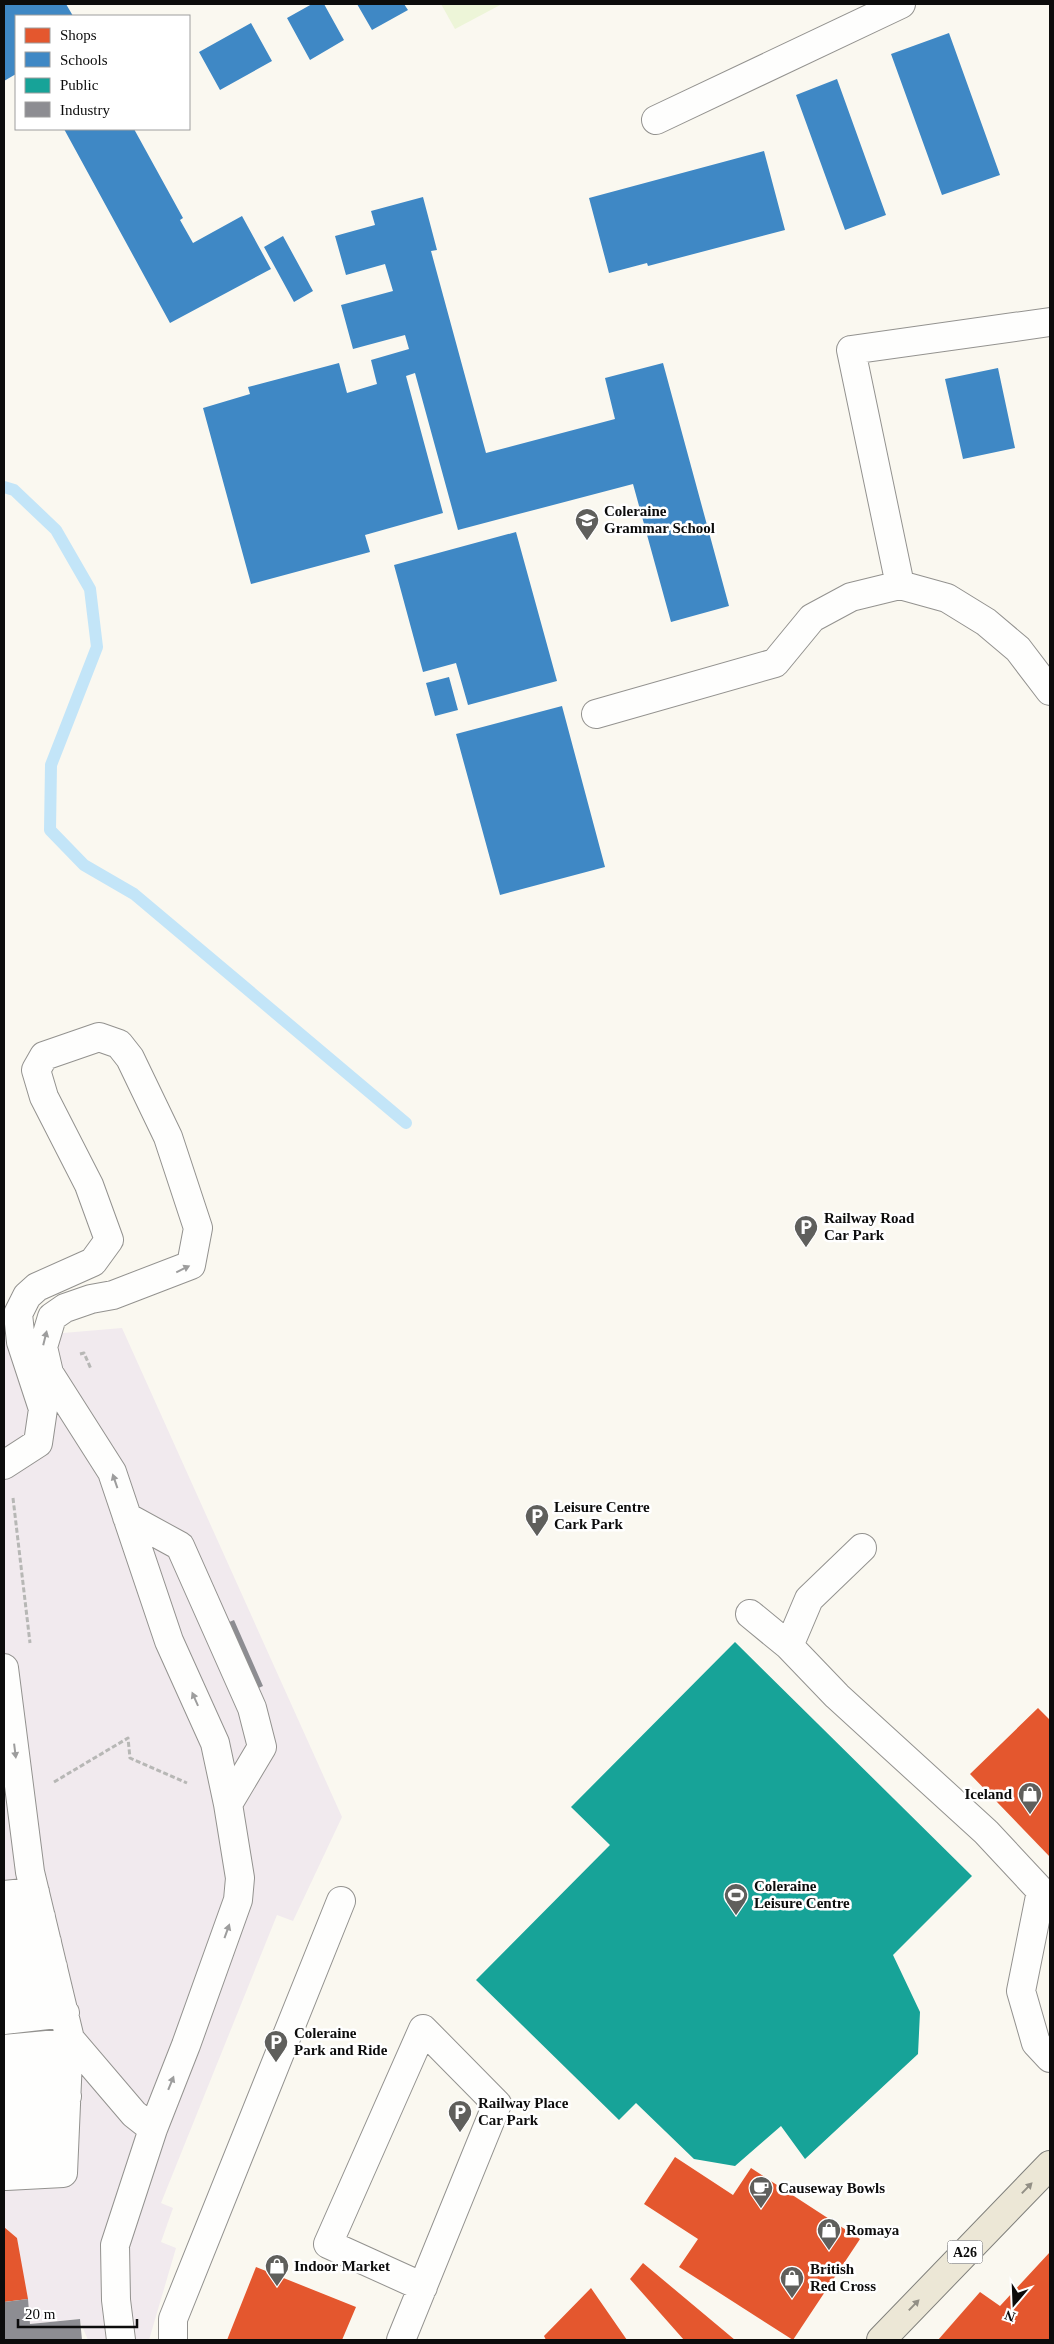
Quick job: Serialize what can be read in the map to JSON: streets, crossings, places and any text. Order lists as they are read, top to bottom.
{
  "streets": {
    "main road": ["A26"]
  },
  "places": {
    "school or university": ["Coleraine Grammar School"],
    "parking": [
      "Railway Road Car Park",
      "Leisure Centre Cark Park",
      "Coleraine Park and Ride",
      "Railway Place Car Park"
    ],
    "shop": [
      "Iceland",
      "Romaya",
      "Indoor Market",
      "British Red Cross"
    ],
    "sports": ["Coleraine Leisure Centre"],
    "cafe": ["Causeway Bowls"]
  },
  "legend": [
    "Shops",
    "Schools",
    "Public",
    "Industry"
  ],
  "scale_bar": "20 m",
  "north": "bottom"
}
